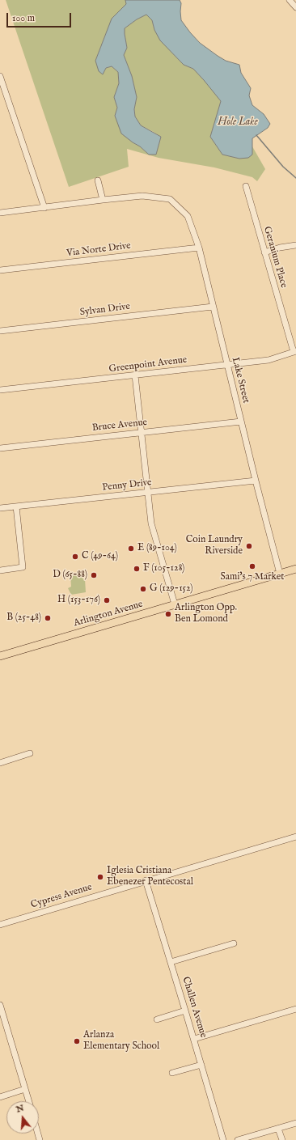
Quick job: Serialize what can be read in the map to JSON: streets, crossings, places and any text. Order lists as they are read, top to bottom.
{
  "streets": {
    "main road": ["Arlington Avenue"],
    "street": [
      "Via Norte Drive",
      "Geranium Place",
      "Sylvan Drive",
      "Greenpoint Avenue",
      "Lake Street",
      "Bruce Avenue",
      "Penny Drive",
      "Cypress Avenue",
      "Challen Avenue"
    ]
  },
  "crossings": [
    ["Via Norte Drive", "Lake Street"],
    ["Geranium Place", "Greenpoint Avenue"],
    ["Sylvan Drive", "Lake Street"],
    ["Greenpoint Avenue", "Lake Street"],
    ["Lake Street", "Bruce Avenue"],
    ["Lake Street", "Penny Drive"],
    ["Lake Street", "Arlington Avenue"],
    ["Cypress Avenue", "Challen Avenue"]
  ],
  "water": ["Hole Lake"],
  "places": [
    "Coin Laundry Riverside",
    "E (89-104)",
    "C (49-64)",
    "Sami's 7 Market",
    "F (105-128)",
    "D (65-88)",
    "G (129-152)",
    "H (153-176)",
    "Arlington Opp. Ben Lomond",
    "B (25-48)",
    "Iglesia Cristiana Ebenezer Pentecostal",
    "Arlanza Elementary School"
  ],
  "scale_bar": "100 m",
  "north": "top"
}
